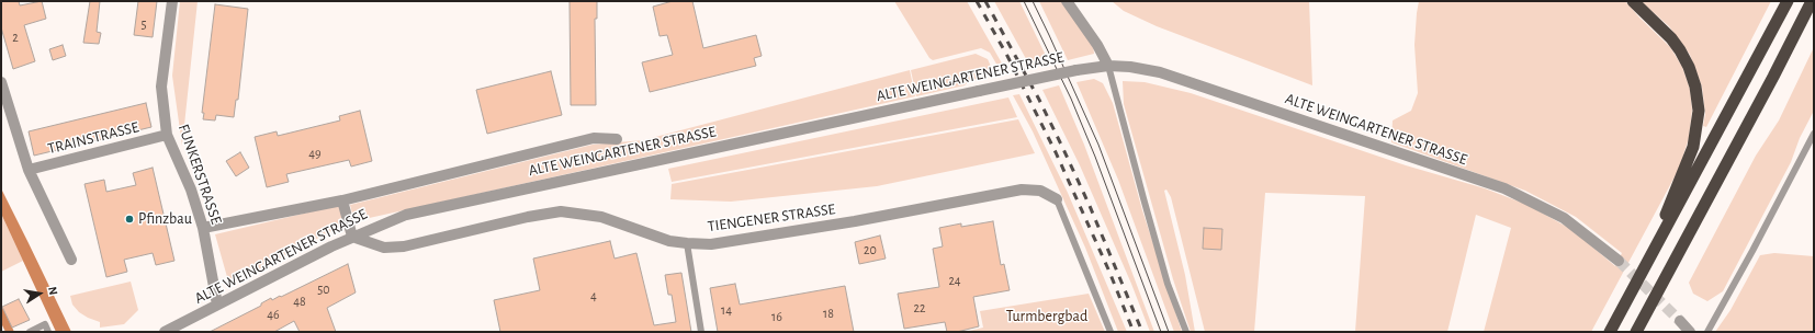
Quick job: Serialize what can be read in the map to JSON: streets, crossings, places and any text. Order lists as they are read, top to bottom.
{
  "streets": {
    "street": [
      "ALTE WEINGARTENER STRASSE",
      "TRAINSTRASSE",
      "FUNKERSTRASSE",
      "TIENGENER STRASSE"
    ]
  },
  "crossings": [
    ["ALTE WEINGARTENER STRASSE", "FUNKERSTRASSE"],
    ["ALTE WEINGARTENER STRASSE", "TIENGENER STRASSE"],
    ["TRAINSTRASSE", "FUNKERSTRASSE"]
  ],
  "parks": ["Turmbergbad"],
  "places": ["Pfinzbau"],
  "house_numbers": [
    "5",
    "2",
    "49",
    "20",
    "24",
    "50",
    "4",
    "48",
    "22",
    "14",
    "18",
    "46",
    "16"
  ],
  "north": "right"
}
